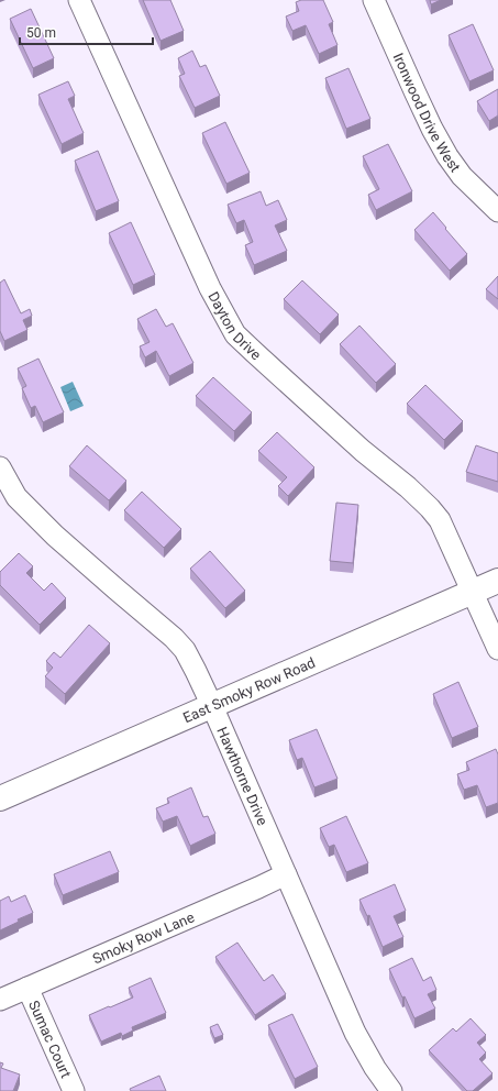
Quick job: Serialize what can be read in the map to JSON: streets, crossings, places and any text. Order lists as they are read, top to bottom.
{
  "streets": {
    "street": [
      "Ironwood Drive West",
      "Dayton Drive",
      "East Smoky Row Road",
      "Hawthorne Drive",
      "Smoky Row Lane",
      "Sumac Court"
    ]
  },
  "crossings": [
    ["Dayton Drive", "East Smoky Row Road"],
    ["East Smoky Row Road", "Hawthorne Drive"],
    ["Hawthorne Drive", "Smoky Row Lane"],
    ["Smoky Row Lane", "Sumac Court"]
  ],
  "scale_bar": "50 m"
}
